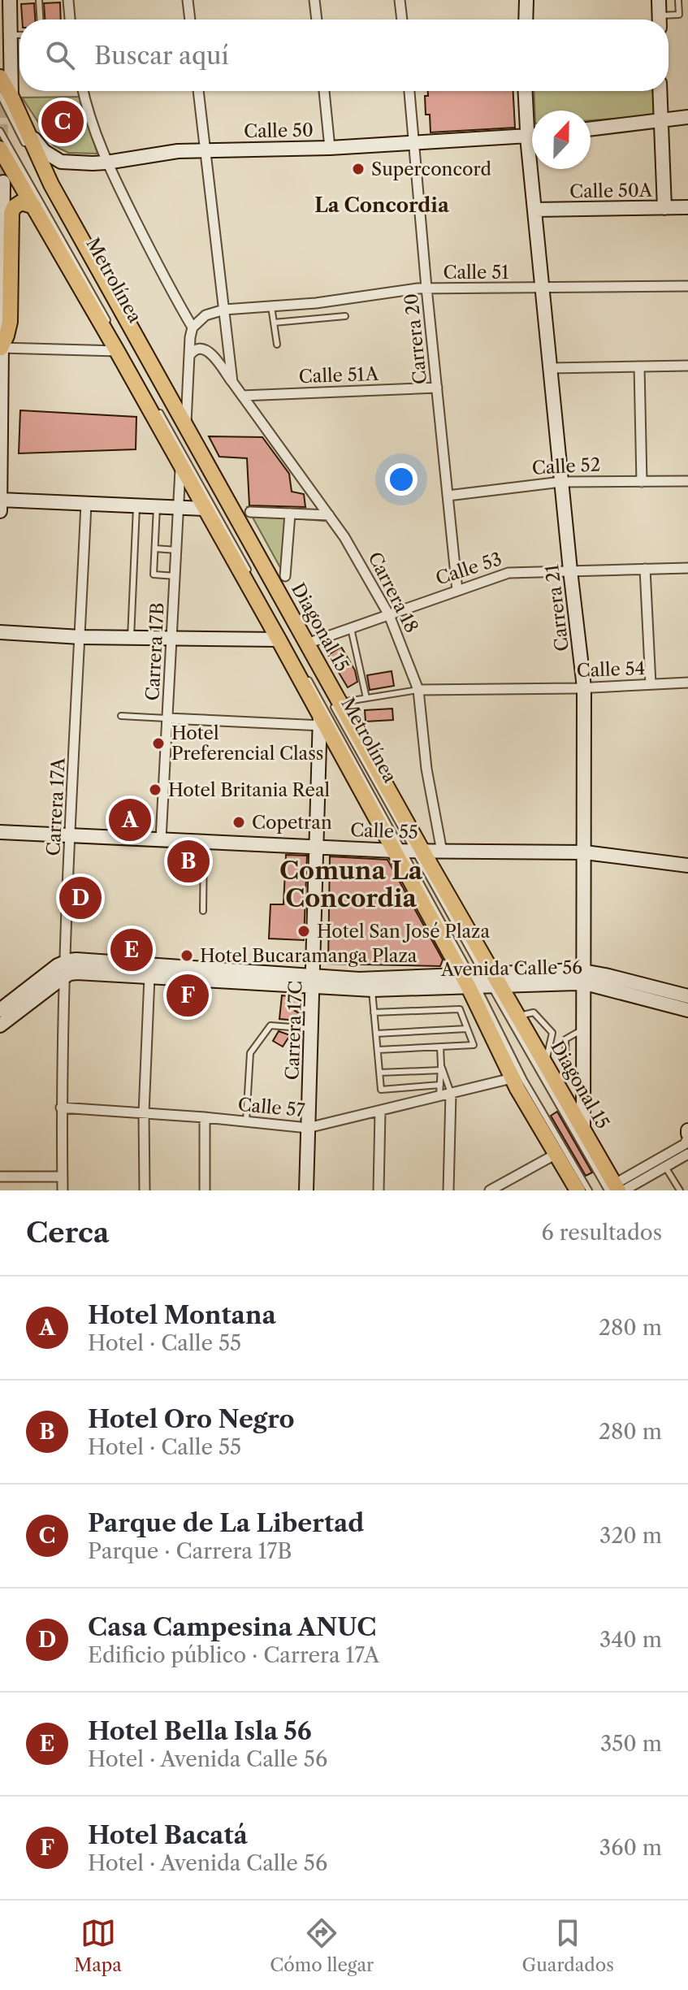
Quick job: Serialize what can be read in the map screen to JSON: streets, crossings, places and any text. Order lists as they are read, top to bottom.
{
  "streets": {
    "main road": ["Diagonal 15"],
    "street": [
      "Calle 50",
      "Calle 50A",
      "Calle 51",
      "Carrera 20",
      "Calle 51A",
      "Calle 52",
      "Calle 53",
      "Carrera 18",
      "Carrera 21",
      "Carrera 17B",
      "Calle 54",
      "Carrera 17A",
      "Calle 55",
      "Avenida Calle 56",
      "Carrera 17C",
      "Calle 57"
    ],
    "lane": ["Metrolínea"]
  },
  "crossings": [
    ["Calle 50", "Carrera 20"],
    ["Calle 50", "Carrera 18"],
    ["Calle 50", "Carrera 21"],
    ["Calle 50", "Diagonal 15"],
    ["Calle 50A", "Carrera 21"],
    ["Calle 51", "Carrera 20"],
    ["Calle 51", "Carrera 18"],
    ["Calle 51", "Carrera 21"],
    ["Metrolínea", "Diagonal 15"],
    ["Metrolínea", "Calle 55"],
    ["Carrera 20", "Calle 51A"],
    ["Carrera 20", "Calle 52"],
    ["Carrera 20", "Calle 53"],
    ["Calle 51A", "Carrera 18"],
    ["Calle 52", "Carrera 21"],
    ["Calle 53", "Carrera 18"],
    ["Calle 53", "Carrera 21"],
    ["Calle 53", "Diagonal 15"],
    ["Carrera 18", "Calle 54"],
    ["Carrera 18", "Calle 55"],
    ["Carrera 21", "Diagonal 15"],
    ["Carrera 21", "Calle 54"],
    ["Carrera 21", "Calle 55"],
    ["Carrera 21", "Avenida Calle 56"],
    ["Diagonal 15", "Carrera 17B"],
    ["Diagonal 15", "Calle 55"],
    ["Diagonal 15", "Avenida Calle 56"],
    ["Diagonal 15", "Carrera 17C"],
    ["Diagonal 15", "Calle 57"],
    ["Carrera 17B", "Calle 55"],
    ["Carrera 17A", "Calle 55"],
    ["Carrera 17A", "Avenida Calle 56"],
    ["Carrera 17A", "Calle 57"],
    ["Calle 55", "Carrera 17C"],
    ["Avenida Calle 56", "Carrera 17C"],
    ["Carrera 17C", "Calle 57"]
  ],
  "districts": ["La Concordia", "Comuna La Concordia"],
  "places": [
    "Superconcord",
    "Hotel Preferencial Class",
    "Hotel Britania Real",
    "Copetran",
    "Hotel San José Plaza",
    "Hotel Bucaramanga Plaza"
  ],
  "north": "top",
  "page": {
    "search": "Buscar aquí",
    "pins": [
      "C",
      "A",
      "B",
      "D",
      "E",
      "F"
    ],
    "heading": ["Cerca", "6 resultados"],
    "list": [
      {
        "mark": "A",
        "name": "Hotel Montana",
        "note": "Hotel · Calle 55",
        "value": "280 m"
      },
      {
        "mark": "B",
        "name": "Hotel Oro Negro",
        "note": "Hotel · Calle 55",
        "value": "280 m"
      },
      {
        "mark": "C",
        "name": "Parque de La Libertad",
        "note": "Parque · Carrera 17B",
        "value": "320 m"
      },
      {
        "mark": "D",
        "name": "Casa Campesina ANUC",
        "note": "Edificio público · Carrera 17A",
        "value": "340 m"
      },
      {
        "mark": "E",
        "name": "Hotel Bella Isla 56",
        "note": "Hotel · Avenida Calle 56",
        "value": "350 m"
      },
      {
        "mark": "F",
        "name": "Hotel Bacatá",
        "note": "Hotel · Avenida Calle 56",
        "value": "360 m"
      }
    ],
    "nav": ["Mapa", "Cómo llegar", "Guardados"]
  }
}
